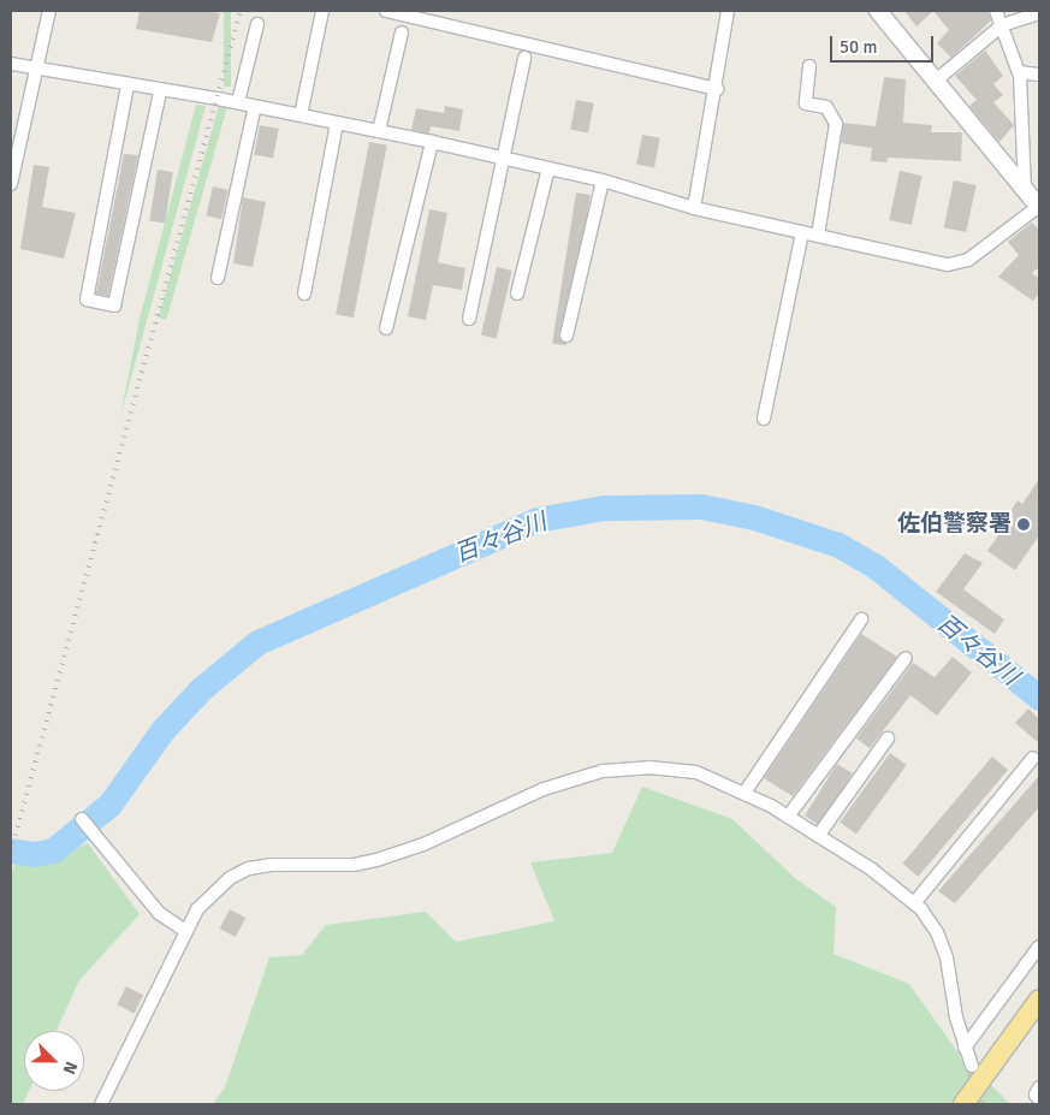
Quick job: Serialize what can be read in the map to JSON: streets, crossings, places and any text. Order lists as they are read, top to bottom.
{
  "water": ["百々谷川"],
  "places": ["佐伯警察署"],
  "scale_bar": "50 m",
  "north": "bottom right"
}
